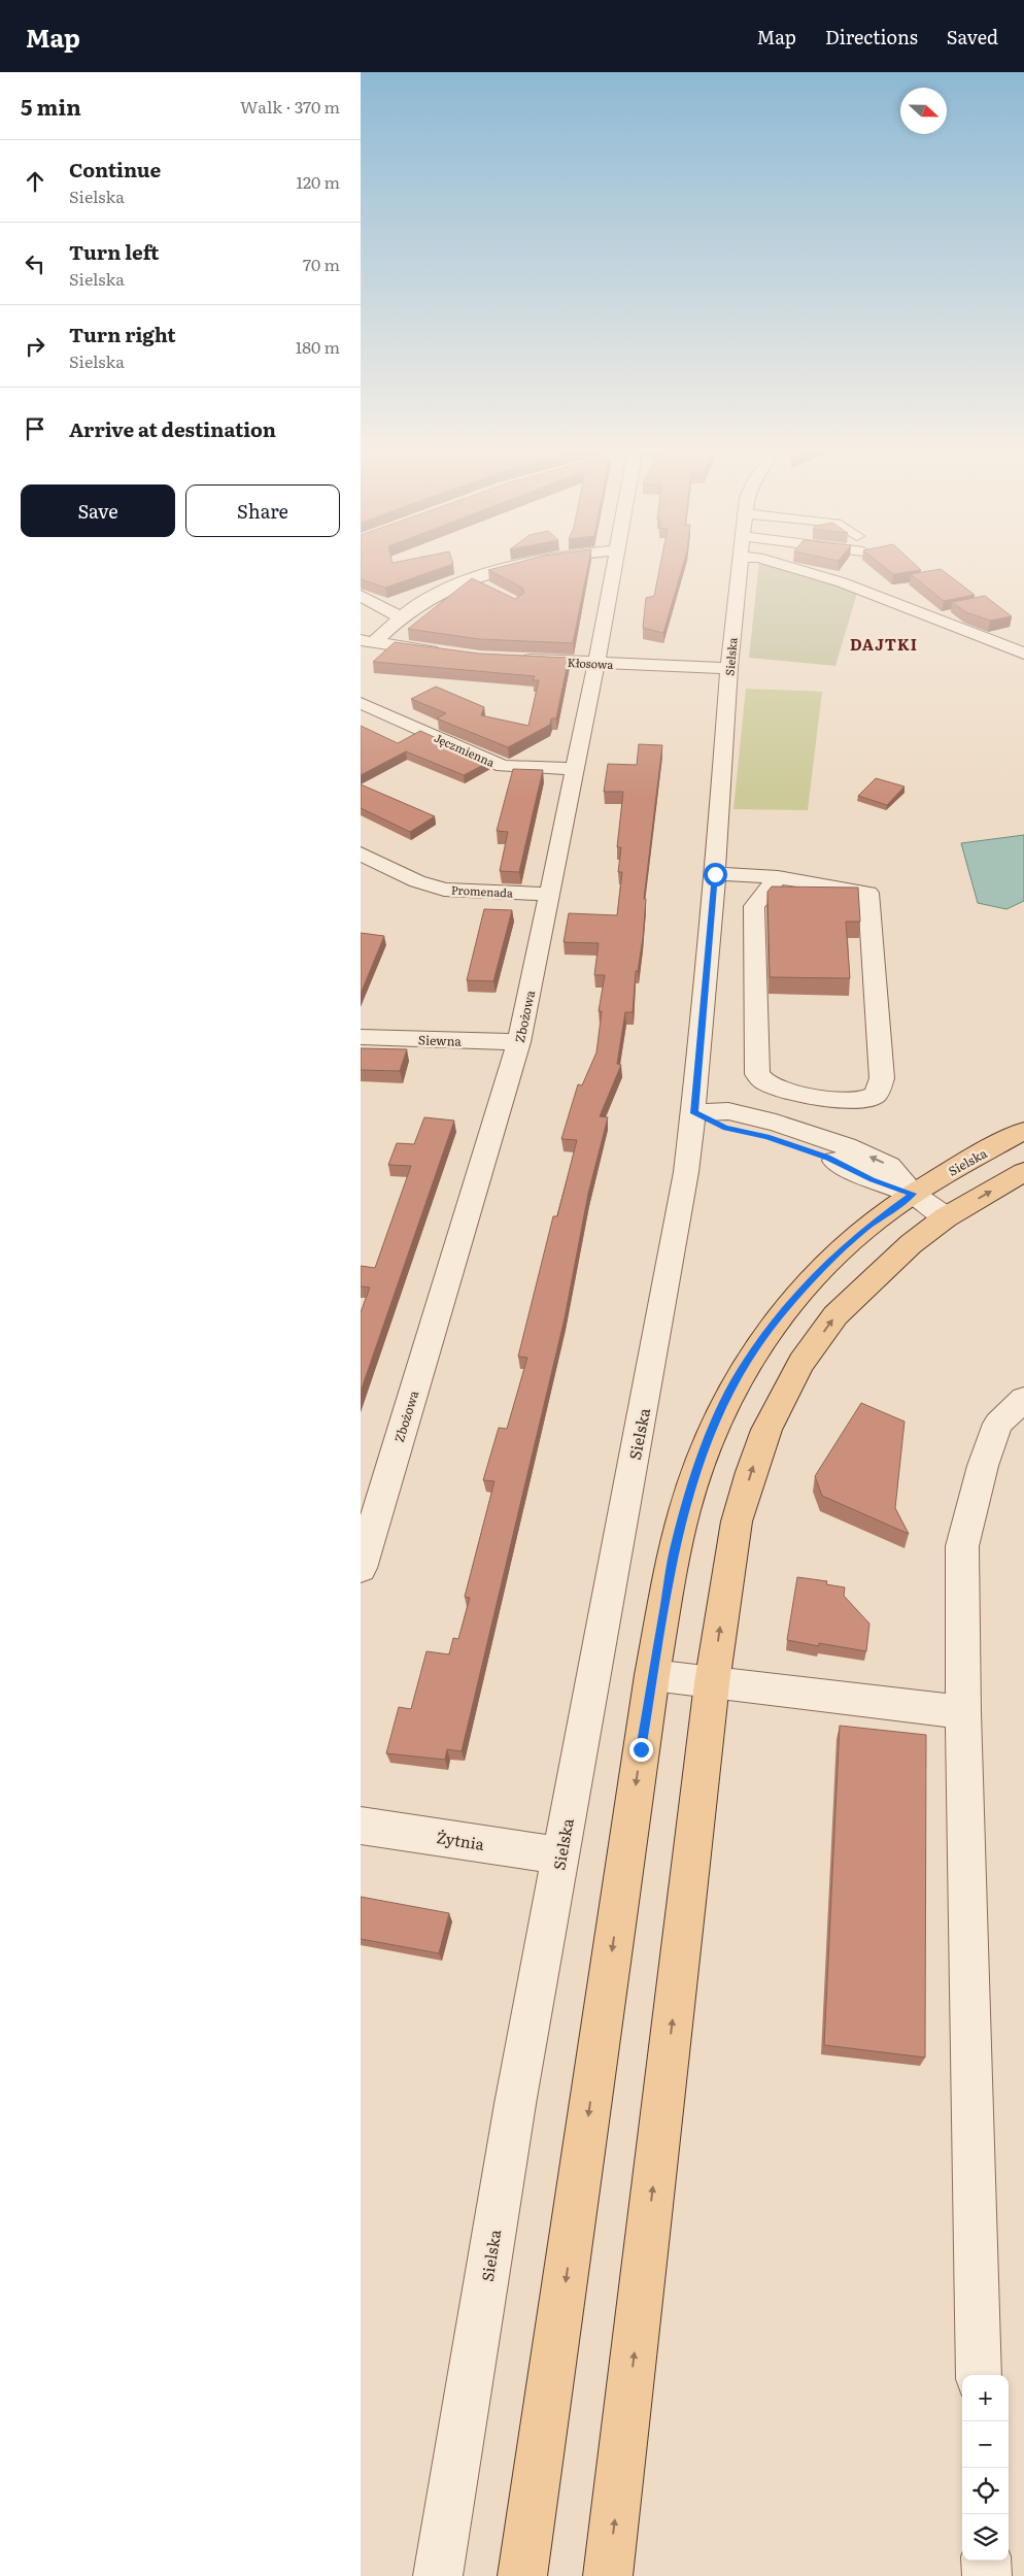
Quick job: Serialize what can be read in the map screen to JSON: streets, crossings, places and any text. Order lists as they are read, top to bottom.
{
  "streets": {
    "main road": ["Sielska"],
    "street": [
      "Kłosowa",
      "Jęczmienna",
      "Promenada",
      "Zbożowa",
      "Siewna",
      "Żytnia"
    ]
  },
  "crossings": [
    ["Sielska", "Kłosowa"],
    ["Sielska", "Żytnia"],
    ["Kłosowa", "Zbożowa"],
    ["Jęczmienna", "Zbożowa"],
    ["Promenada", "Zbożowa"],
    ["Zbożowa", "Siewna"]
  ],
  "districts": ["DAJTKI"],
  "north": "right",
  "page": {
    "header": "Map",
    "nav": ["Map", "Directions", "Saved"],
    "heading": ["5 min", "Walk · 370 m"],
    "list": [
      ["Continue", "Sielska", "120 m"],
      ["Turn left", "Sielska", "70 m"],
      ["Turn right", "Sielska", "180 m"],
      "Arrive at destination"
    ],
    "buttons": ["Save", "Share"],
    "map_buttons": ["+", "−"]
  }
}
